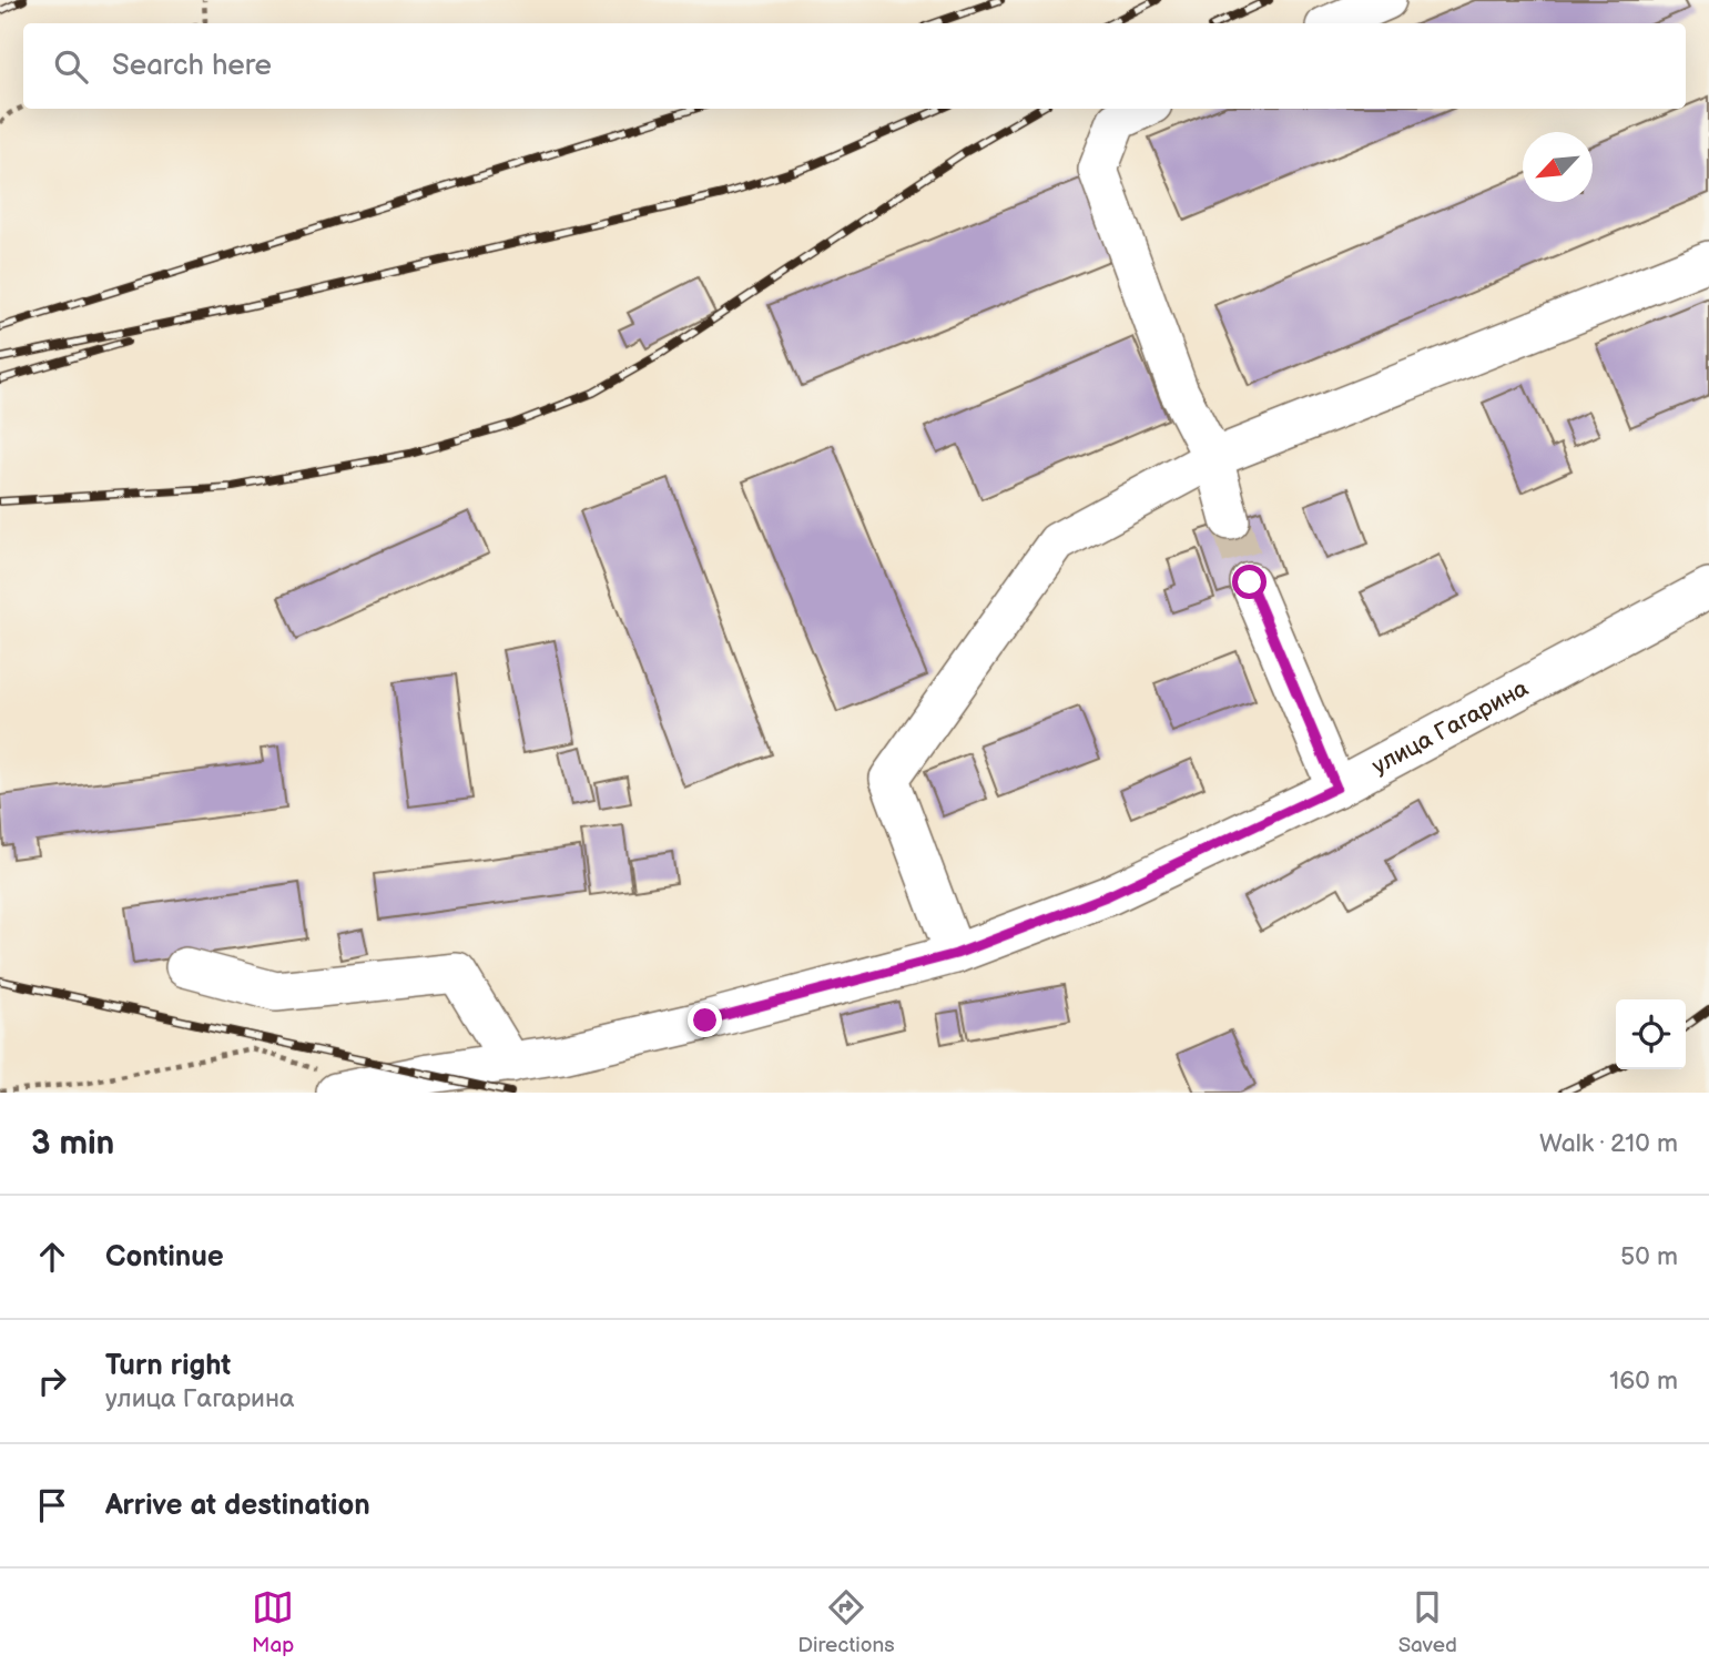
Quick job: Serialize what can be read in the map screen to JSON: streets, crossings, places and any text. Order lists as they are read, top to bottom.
{
  "streets": {
    "street": ["улица Гагарина"]
  },
  "north": "bottom left",
  "page": {
    "search": "Search here",
    "heading": ["3 min", "Walk · 210 m"],
    "list": [
      ["Continue", "50 m"],
      ["Turn right", "улица Гагарина", "160 m"],
      "Arrive at destination"
    ],
    "nav": ["Map", "Directions", "Saved"]
  }
}
